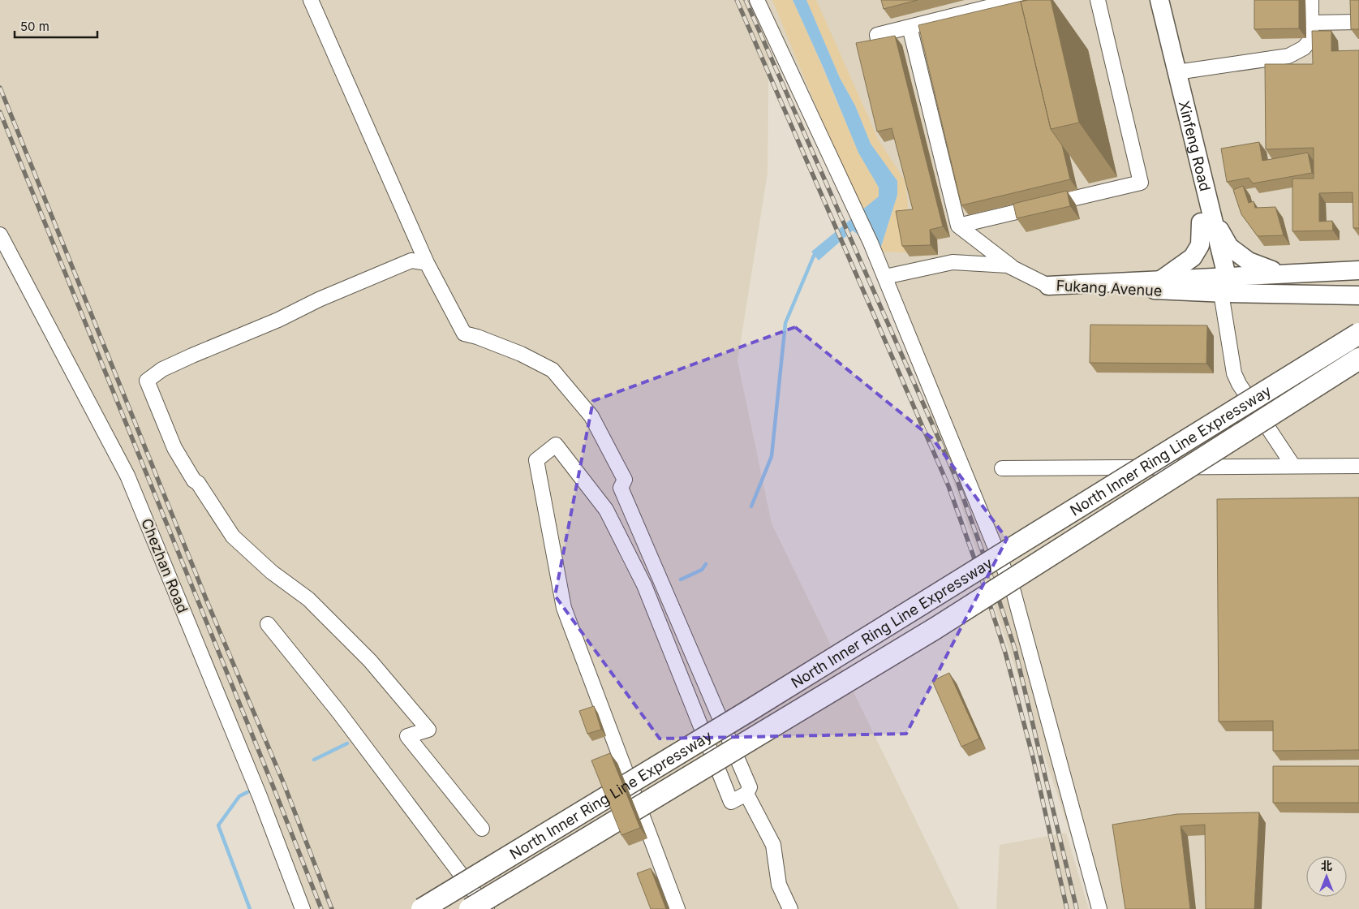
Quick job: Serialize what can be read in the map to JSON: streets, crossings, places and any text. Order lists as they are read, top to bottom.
{
  "streets": {
    "highway": ["North Inner Ring Line Expressway"],
    "main road": ["Xinfeng Road", "Fukang Avenue"],
    "street": ["Chezhan Road"]
  },
  "crossings": [
    ["Xinfeng Road", "Fukang Avenue"]
  ],
  "scale_bar": "50 m",
  "north": "top"
}
